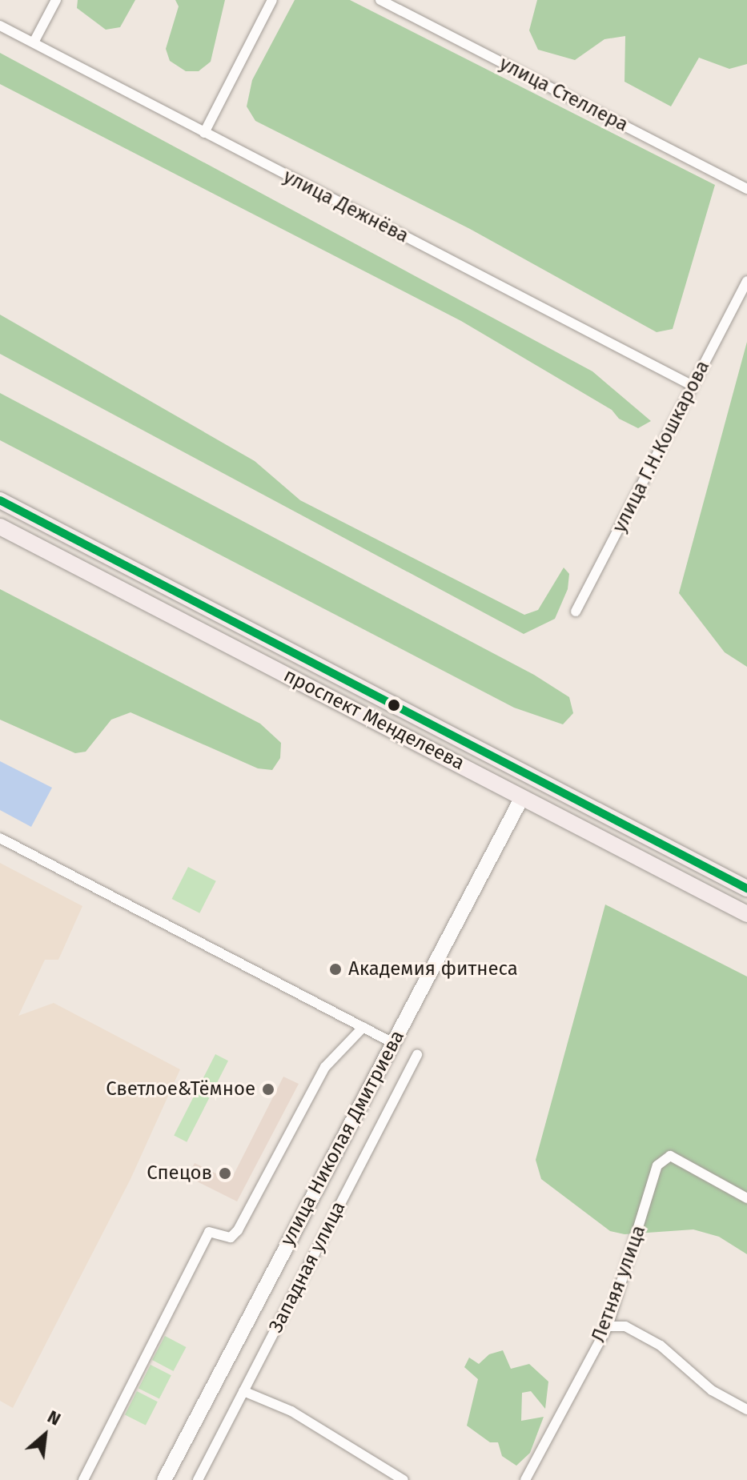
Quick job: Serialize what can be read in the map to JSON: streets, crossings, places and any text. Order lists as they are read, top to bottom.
{
  "streets": {
    "main road": ["проспект Менделеева", "улица Николая Дмитриева"],
    "street": [
      "улица Стеллера",
      "улица Дежнёва",
      "улица Г.Н.Кошкарова",
      "Западная улица",
      "Летняя улица"
    ]
  },
  "crossings": [
    ["улица Дежнёва", "улица Г.Н.Кошкарова"],
    ["проспект Менделеева", "улица Николая Дмитриева"]
  ],
  "places": ["Академия фитнеса", "Светлое&Тёмное", "Спецов"],
  "north": "top right"
}
